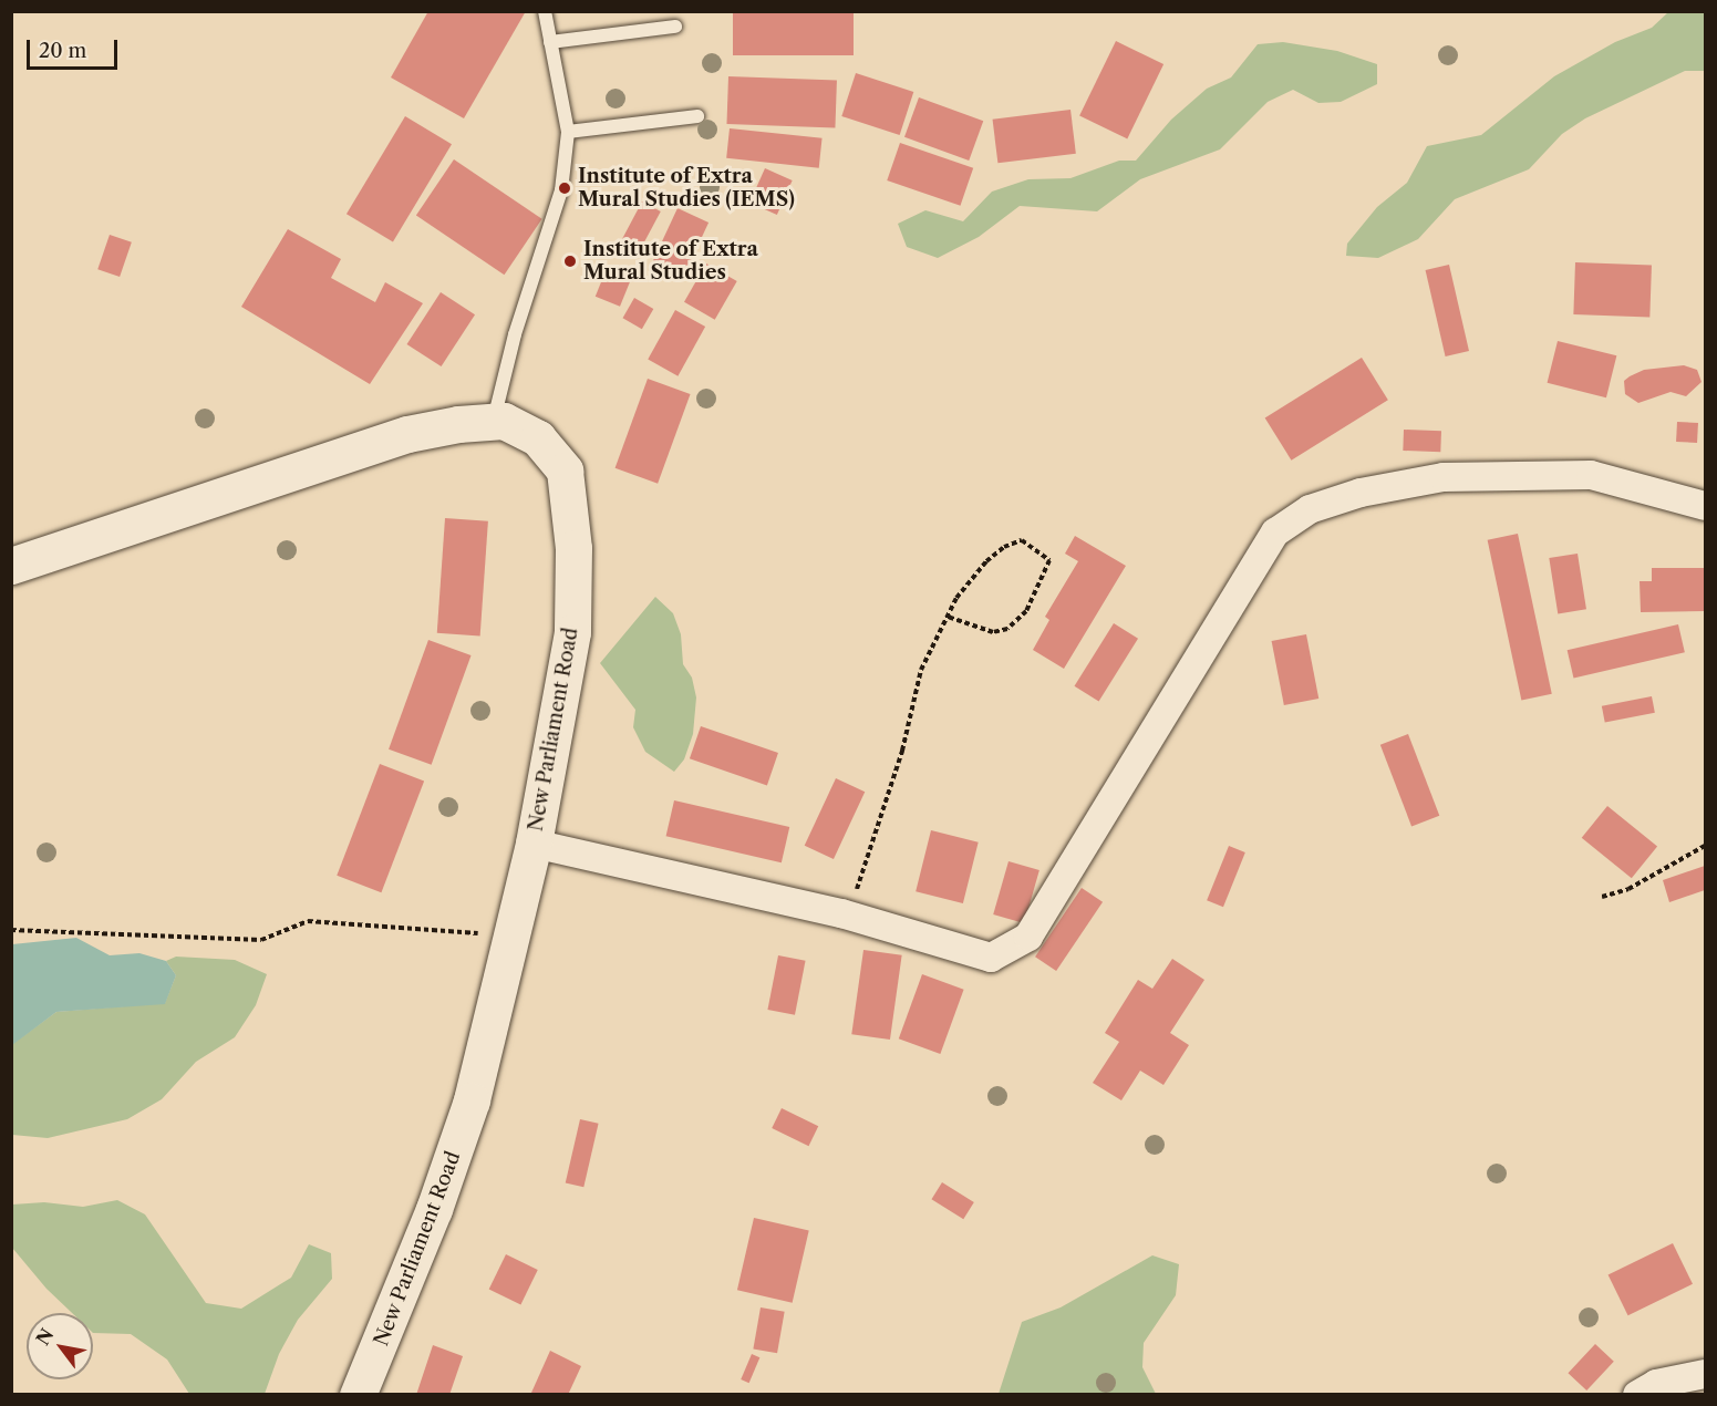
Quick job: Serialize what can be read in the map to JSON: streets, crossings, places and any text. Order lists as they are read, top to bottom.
{
  "streets": {
    "main road": ["New Parliament Road"]
  },
  "places": ["Institute of Extra Mural Studies (IEMS)", "Institute of Extra Mural Studies"],
  "scale_bar": "20 m",
  "north": "top left"
}
